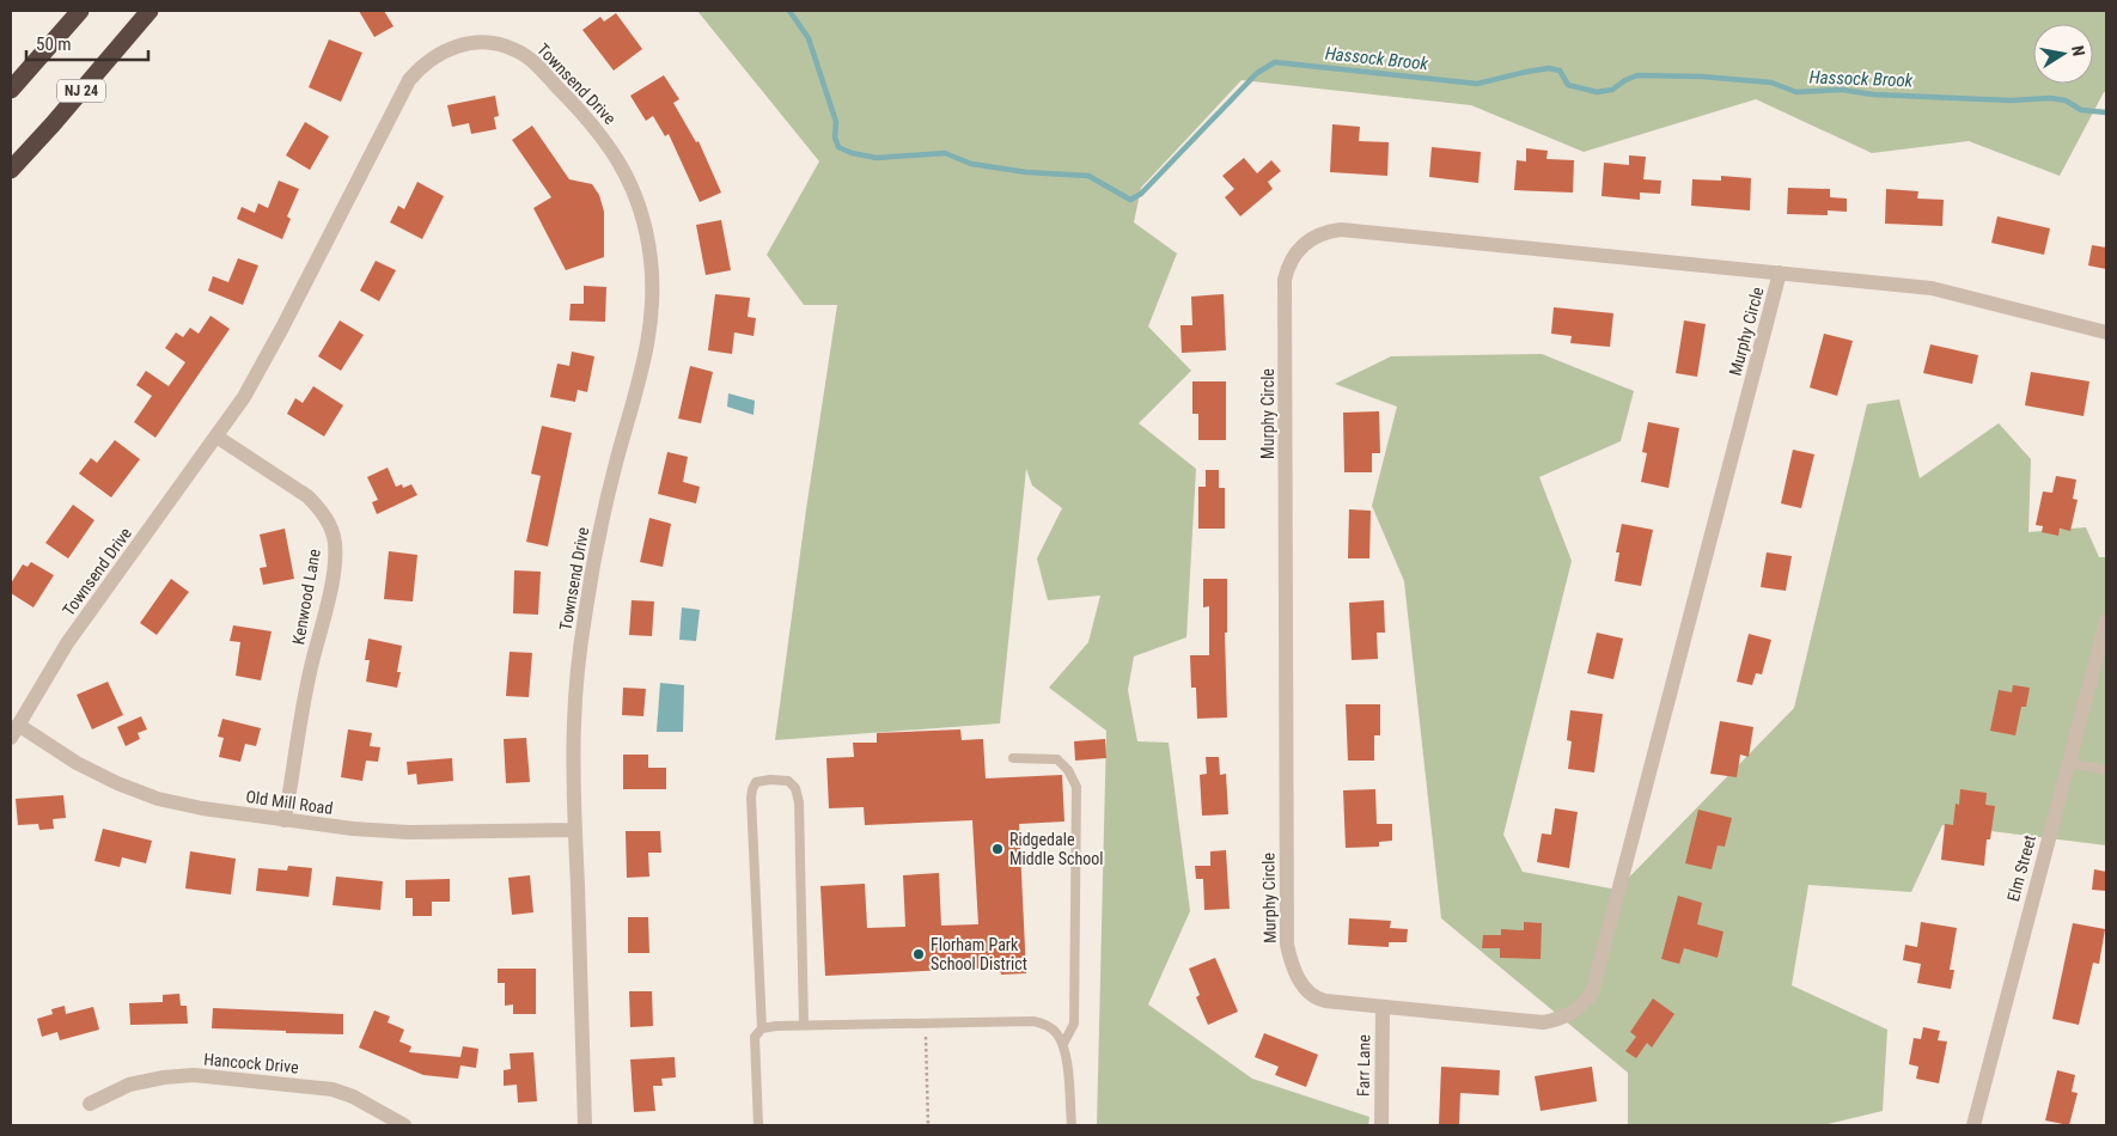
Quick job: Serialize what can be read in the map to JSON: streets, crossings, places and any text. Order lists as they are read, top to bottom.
{
  "streets": {
    "highway": ["NJ 24"],
    "street": [
      "Townsend Drive",
      "Murphy Circle",
      "Kenwood Lane",
      "Old Mill Road",
      "Elm Street",
      "Hancock Drive",
      "Farr Lane"
    ]
  },
  "crossings": [
    ["Townsend Drive", "Kenwood Lane"],
    ["Townsend Drive", "Old Mill Road"],
    ["Murphy Circle", "Farr Lane"],
    ["Kenwood Lane", "Old Mill Road"]
  ],
  "water": ["Hassock Brook"],
  "places": ["Ridgedale Middle School", "Florham Park School District"],
  "scale_bar": "50 m",
  "north": "right"
}
